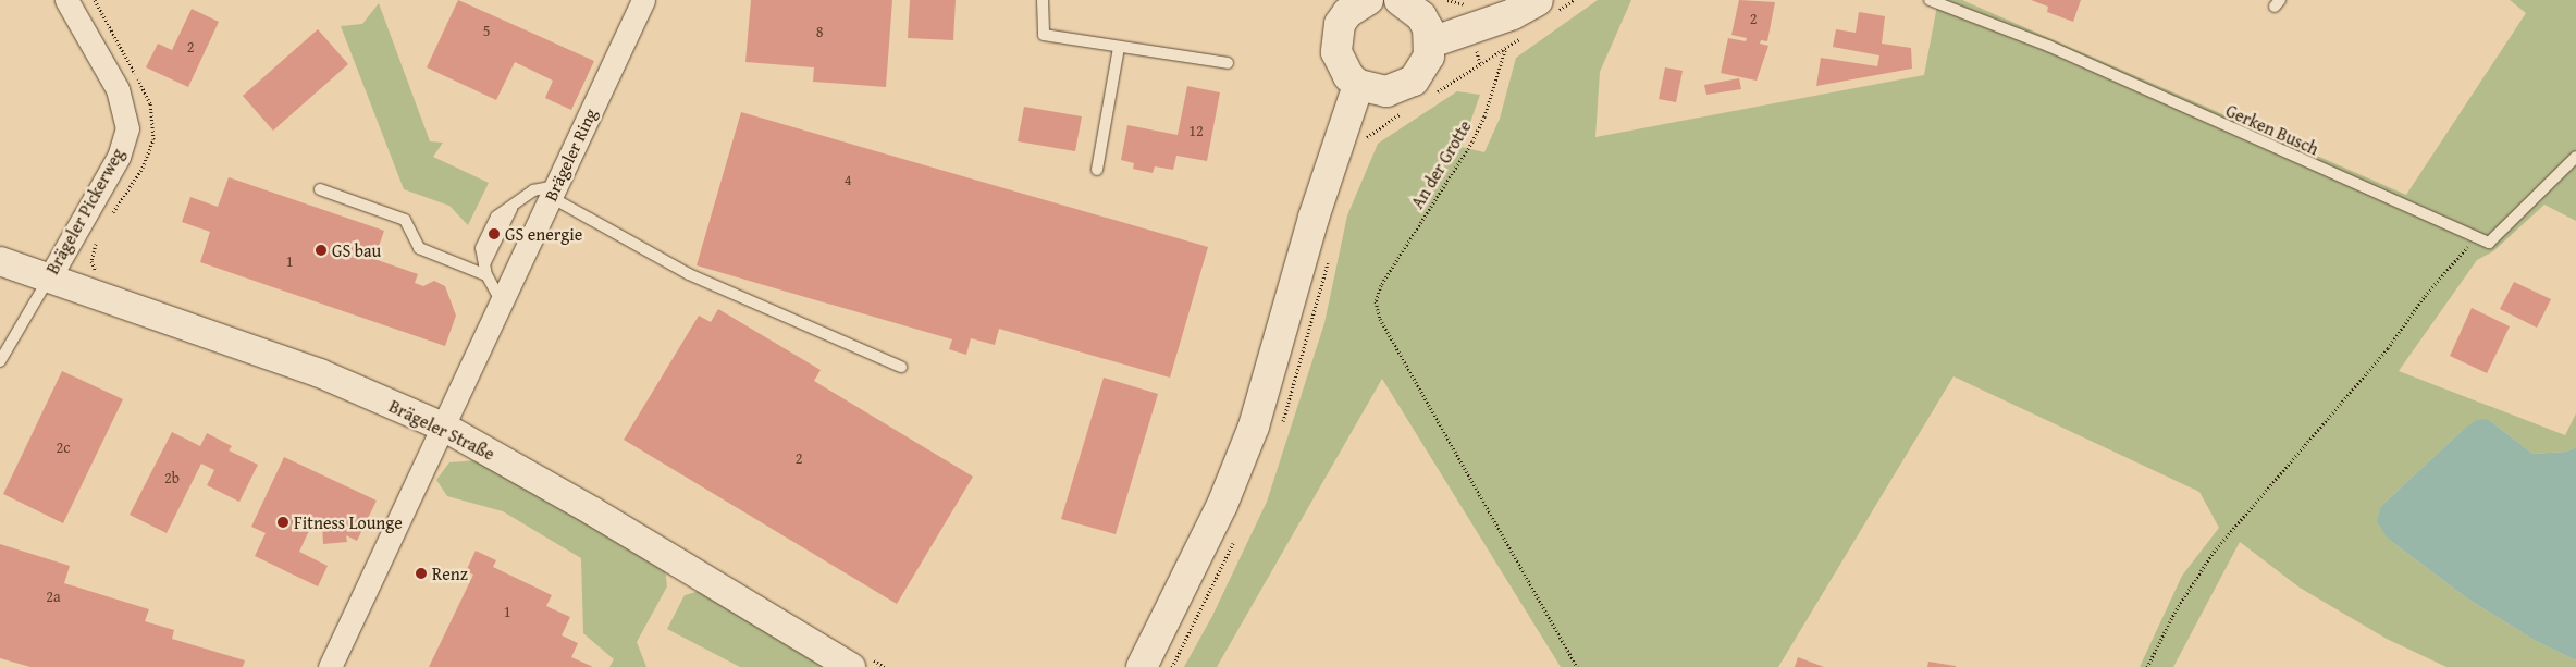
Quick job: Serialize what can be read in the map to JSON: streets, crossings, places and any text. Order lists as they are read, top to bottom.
{
  "streets": {
    "street": ["Brägeler Ring", "Brägeler Pickerweg", "Brägeler Straße"],
    "lane": ["Gerken Busch"],
    "path": ["An der Grotte"]
  },
  "crossings": [
    ["Brägeler Ring", "Brägeler Straße"],
    ["Brägeler Pickerweg", "Brägeler Straße"]
  ],
  "places": [
    "GS energie",
    "GS bau",
    "Fitness Lounge",
    "Renz"
  ],
  "house_numbers": [
    "2",
    "5",
    "8",
    "2",
    "12",
    "4",
    "1",
    "2c",
    "2",
    "2b",
    "2a",
    "1"
  ]
}
